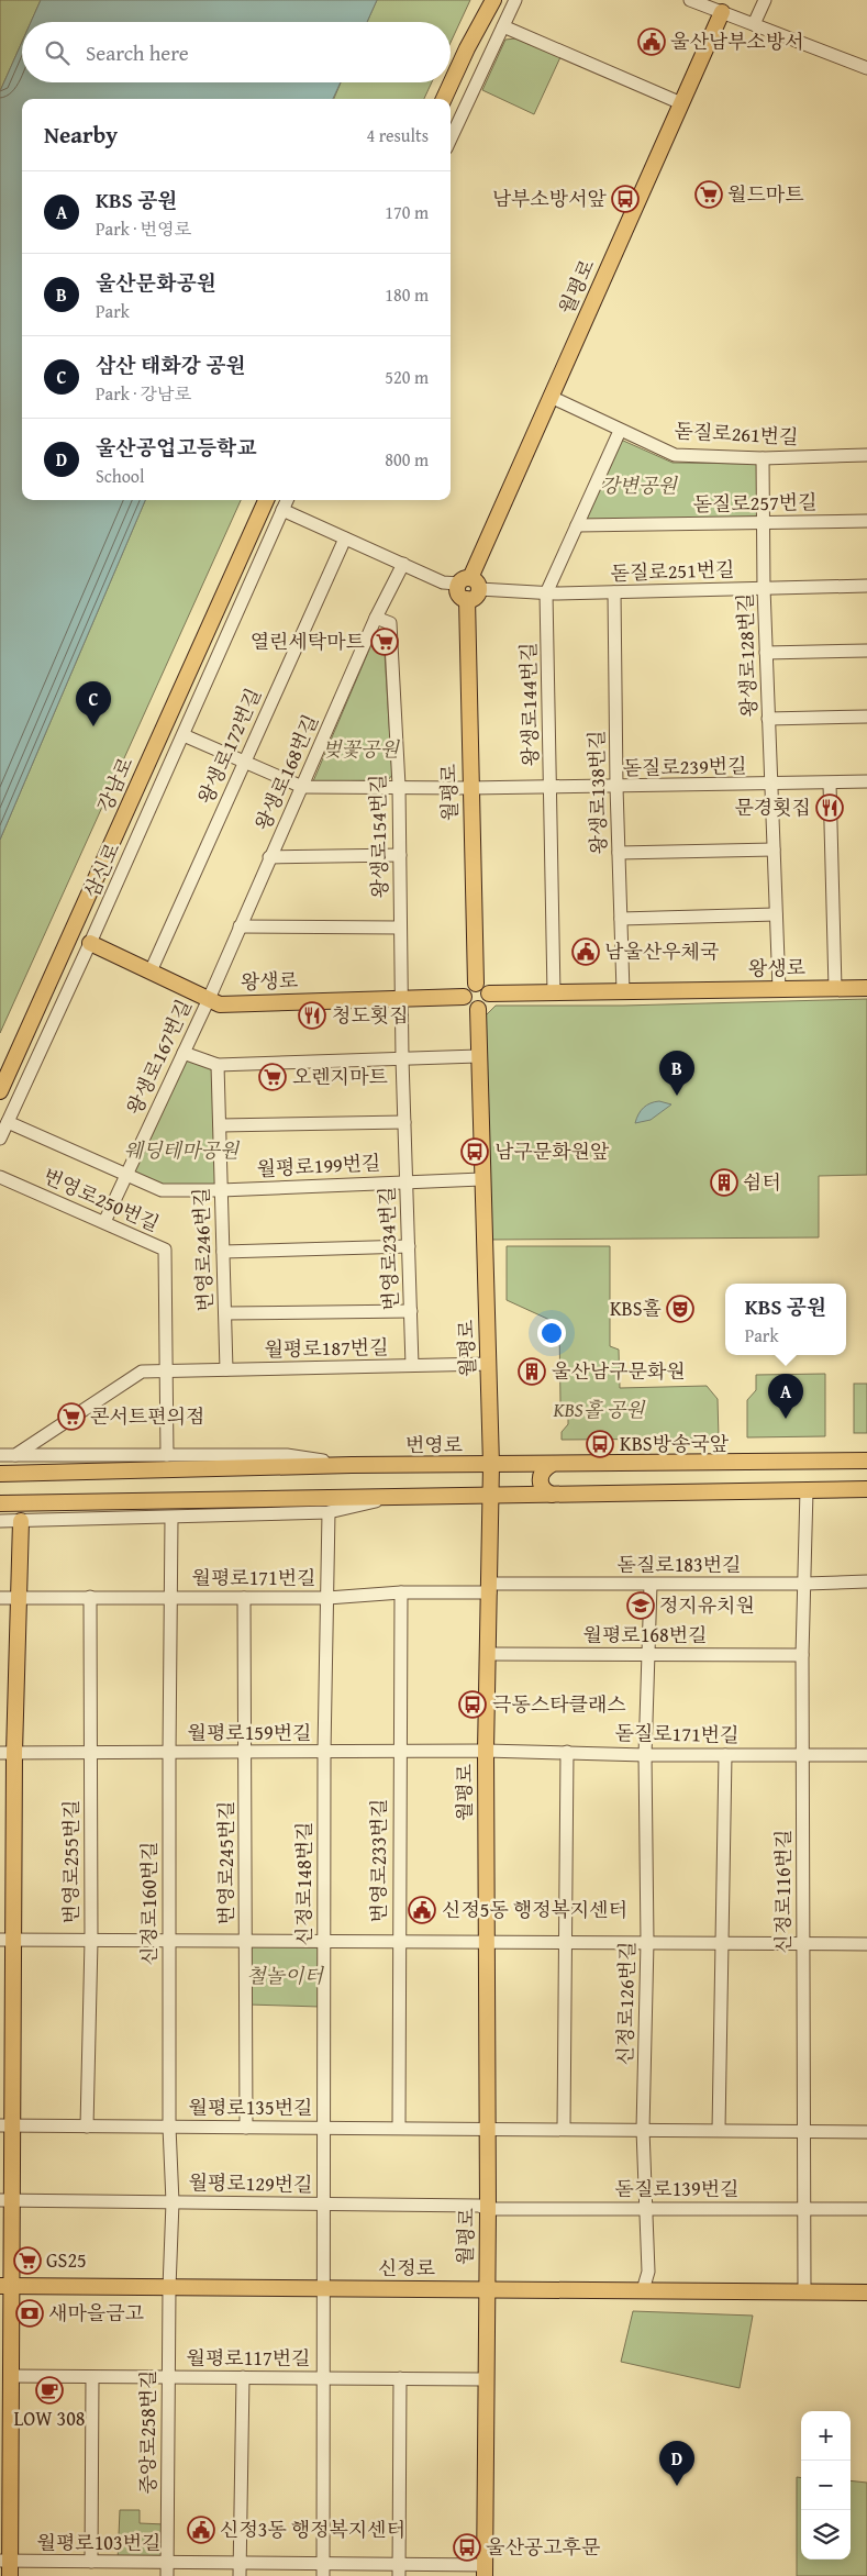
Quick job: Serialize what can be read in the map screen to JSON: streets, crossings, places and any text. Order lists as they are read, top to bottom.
{
  "streets": {
    "main road": [
      "월평로",
      "강남로",
      "왕생로",
      "번영로",
      "신정로"
    ],
    "street": [
      "돋질로261번길",
      "돋질로257번길",
      "돋질로251번길",
      "왕생로128번길",
      "왕생로144번길",
      "왕생로172번길",
      "돋질로239번길",
      "왕생로168번길",
      "왕생로138번길",
      "왕생로154번길",
      "삼신로",
      "왕생로167번길",
      "월평로199번길",
      "번영로250번길",
      "번영로234번길",
      "번영로246번길",
      "월평로187번길",
      "돋질로183번길",
      "월평로171번길",
      "월평로168번길",
      "월평로159번길",
      "돋질로171번길",
      "번영로233번길",
      "번영로255번길",
      "번영로245번길",
      "신정로148번길",
      "신정로116번길",
      "신정로160번길",
      "신정로126번길",
      "월평로135번길",
      "월평로129번길",
      "돋질로139번길",
      "월평로117번길",
      "중앙로258번길",
      "월평로103번길"
    ]
  },
  "crossings": [
    ["월평로", "돋질로261번길"],
    ["월평로", "돋질로251번길"],
    ["월평로", "돋질로239번길"],
    ["월평로", "왕생로"],
    ["월평로", "월평로199번길"],
    ["월평로", "월평로187번길"],
    ["월평로", "번영로"],
    ["월평로", "돋질로183번길"],
    ["월평로", "월평로171번길"],
    ["월평로", "월평로168번길"],
    ["월평로", "월평로159번길"],
    ["월평로", "돋질로171번길"],
    ["월평로", "월평로135번길"],
    ["월평로", "월평로129번길"],
    ["월평로", "돋질로139번길"],
    ["월평로", "신정로"],
    ["월평로", "월평로117번길"],
    ["월평로", "월평로103번길"],
    ["돋질로261번길", "왕생로128번길"],
    ["돋질로261번길", "왕생로144번길"],
    ["돋질로257번길", "왕생로128번길"],
    ["돋질로257번길", "왕생로144번길"],
    ["돋질로251번길", "왕생로128번길"],
    ["돋질로251번길", "왕생로144번길"],
    ["돋질로251번길", "왕생로172번길"],
    ["돋질로251번길", "왕생로168번길"],
    ["돋질로251번길", "왕생로138번길"],
    ["돋질로251번길", "삼신로"],
    ["왕생로128번길", "돋질로239번길"],
    ["왕생로128번길", "왕생로"],
    ["왕생로144번길", "돋질로239번길"],
    ["왕생로144번길", "왕생로"],
    ["왕생로172번길", "왕생로"],
    ["돋질로239번길", "왕생로168번길"],
    ["돋질로239번길", "왕생로138번길"],
    ["돋질로239번길", "왕생로154번길"],
    ["왕생로168번길", "왕생로154번길"],
    ["왕생로168번길", "왕생로"],
    ["왕생로168번길", "왕생로167번길"],
    ["왕생로138번길", "왕생로"],
    ["왕생로154번길", "왕생로"],
    ["왕생로154번길", "번영로234번길"],
    ["삼신로", "왕생로"],
    ["삼신로", "월평로199번길"],
    ["왕생로", "왕생로167번길"],
    ["왕생로", "번영로234번길"],
    ["왕생로167번길", "월평로199번길"],
    ["왕생로167번길", "번영로250번길"],
    ["월평로199번길", "번영로234번길"],
    ["월평로199번길", "번영로246번길"],
    ["번영로250번길", "월평로187번길"],
    ["번영로234번길", "월평로187번길"],
    ["번영로246번길", "월평로187번길"],
    ["돋질로183번길", "월평로171번길"],
    ["돋질로183번길", "신정로116번길"],
    ["돋질로183번길", "신정로126번길"],
    ["월평로171번길", "번영로233번길"],
    ["월평로171번길", "번영로255번길"],
    ["월평로171번길", "번영로245번길"],
    ["월평로171번길", "신정로148번길"],
    ["월평로171번길", "신정로160번길"],
    ["월평로168번길", "신정로116번길"],
    ["월평로168번길", "신정로126번길"],
    ["월평로159번길", "돋질로171번길"],
    ["월평로159번길", "번영로233번길"],
    ["월평로159번길", "번영로255번길"],
    ["월평로159번길", "번영로245번길"],
    ["월평로159번길", "신정로148번길"],
    ["월평로159번길", "신정로160번길"],
    ["돋질로171번길", "신정로116번길"],
    ["돋질로171번길", "신정로126번길"],
    ["번영로233번길", "월평로135번길"],
    ["번영로255번길", "월평로135번길"],
    ["번영로245번길", "월평로135번길"],
    ["신정로148번길", "월평로135번길"],
    ["신정로148번길", "월평로129번길"],
    ["신정로148번길", "신정로"],
    ["신정로148번길", "월평로117번길"],
    ["신정로148번길", "월평로103번길"],
    ["신정로116번길", "월평로135번길"],
    ["신정로116번길", "돋질로139번길"],
    ["신정로116번길", "신정로"],
    ["신정로160번길", "월평로135번길"],
    ["신정로160번길", "월평로129번길"],
    ["신정로160번길", "신정로"],
    ["신정로160번길", "중앙로258번길"],
    ["신정로126번길", "월평로135번길"],
    ["신정로126번길", "돋질로139번길"],
    ["신정로126번길", "신정로"],
    ["월평로129번길", "돋질로139번길"],
    ["신정로", "중앙로258번길"],
    ["월평로117번길", "중앙로258번길"],
    ["중앙로258번길", "월평로103번길"]
  ],
  "parks": [
    "강변공원",
    "벚꽃공원",
    "웨딩테마공원",
    "KBS홀 공원",
    "철놀이터"
  ],
  "places": {
    "public building": [
      "울산남부소방서",
      "남울산우체국",
      "신정5동 행정복지센터",
      "신정3동 행정복지센터"
    ],
    "supermarket": [
      "월드마트",
      "열린세탁마트",
      "오렌지마트",
      "콘서트편의점",
      "GS25"
    ],
    "bus stop": [
      "남부소방서앞",
      "남구문화원앞",
      "KBS방송국앞",
      "극동스타클래스",
      "울산공고후문"
    ],
    "restaurant": ["문경횟집", "청도횟집"],
    "building": ["쉼터", "울산남구문화원"],
    "theatre": ["KBS홀"],
    "school or university": ["정지유치원"],
    "bank": ["새마을금고"],
    "cafe": ["LOW 308"]
  },
  "page": {
    "search": "Search here",
    "heading": ["Nearby", "4 results"],
    "list": [
      {
        "mark": "A",
        "name": "KBS 공원",
        "note": "Park · 번영로",
        "value": "170 m"
      },
      {
        "mark": "B",
        "name": "울산문화공원",
        "note": "Park",
        "value": "180 m"
      },
      {
        "mark": "C",
        "name": "삼산 태화강 공원",
        "note": "Park · 강남로",
        "value": "520 m"
      },
      {
        "mark": "D",
        "name": "울산공업고등학교",
        "note": "School",
        "value": "800 m"
      }
    ],
    "pins": [
      "C",
      "B",
      "A",
      "D"
    ],
    "popup": ["KBS 공원", "Park"],
    "map_buttons": ["+", "−"]
  }
}
